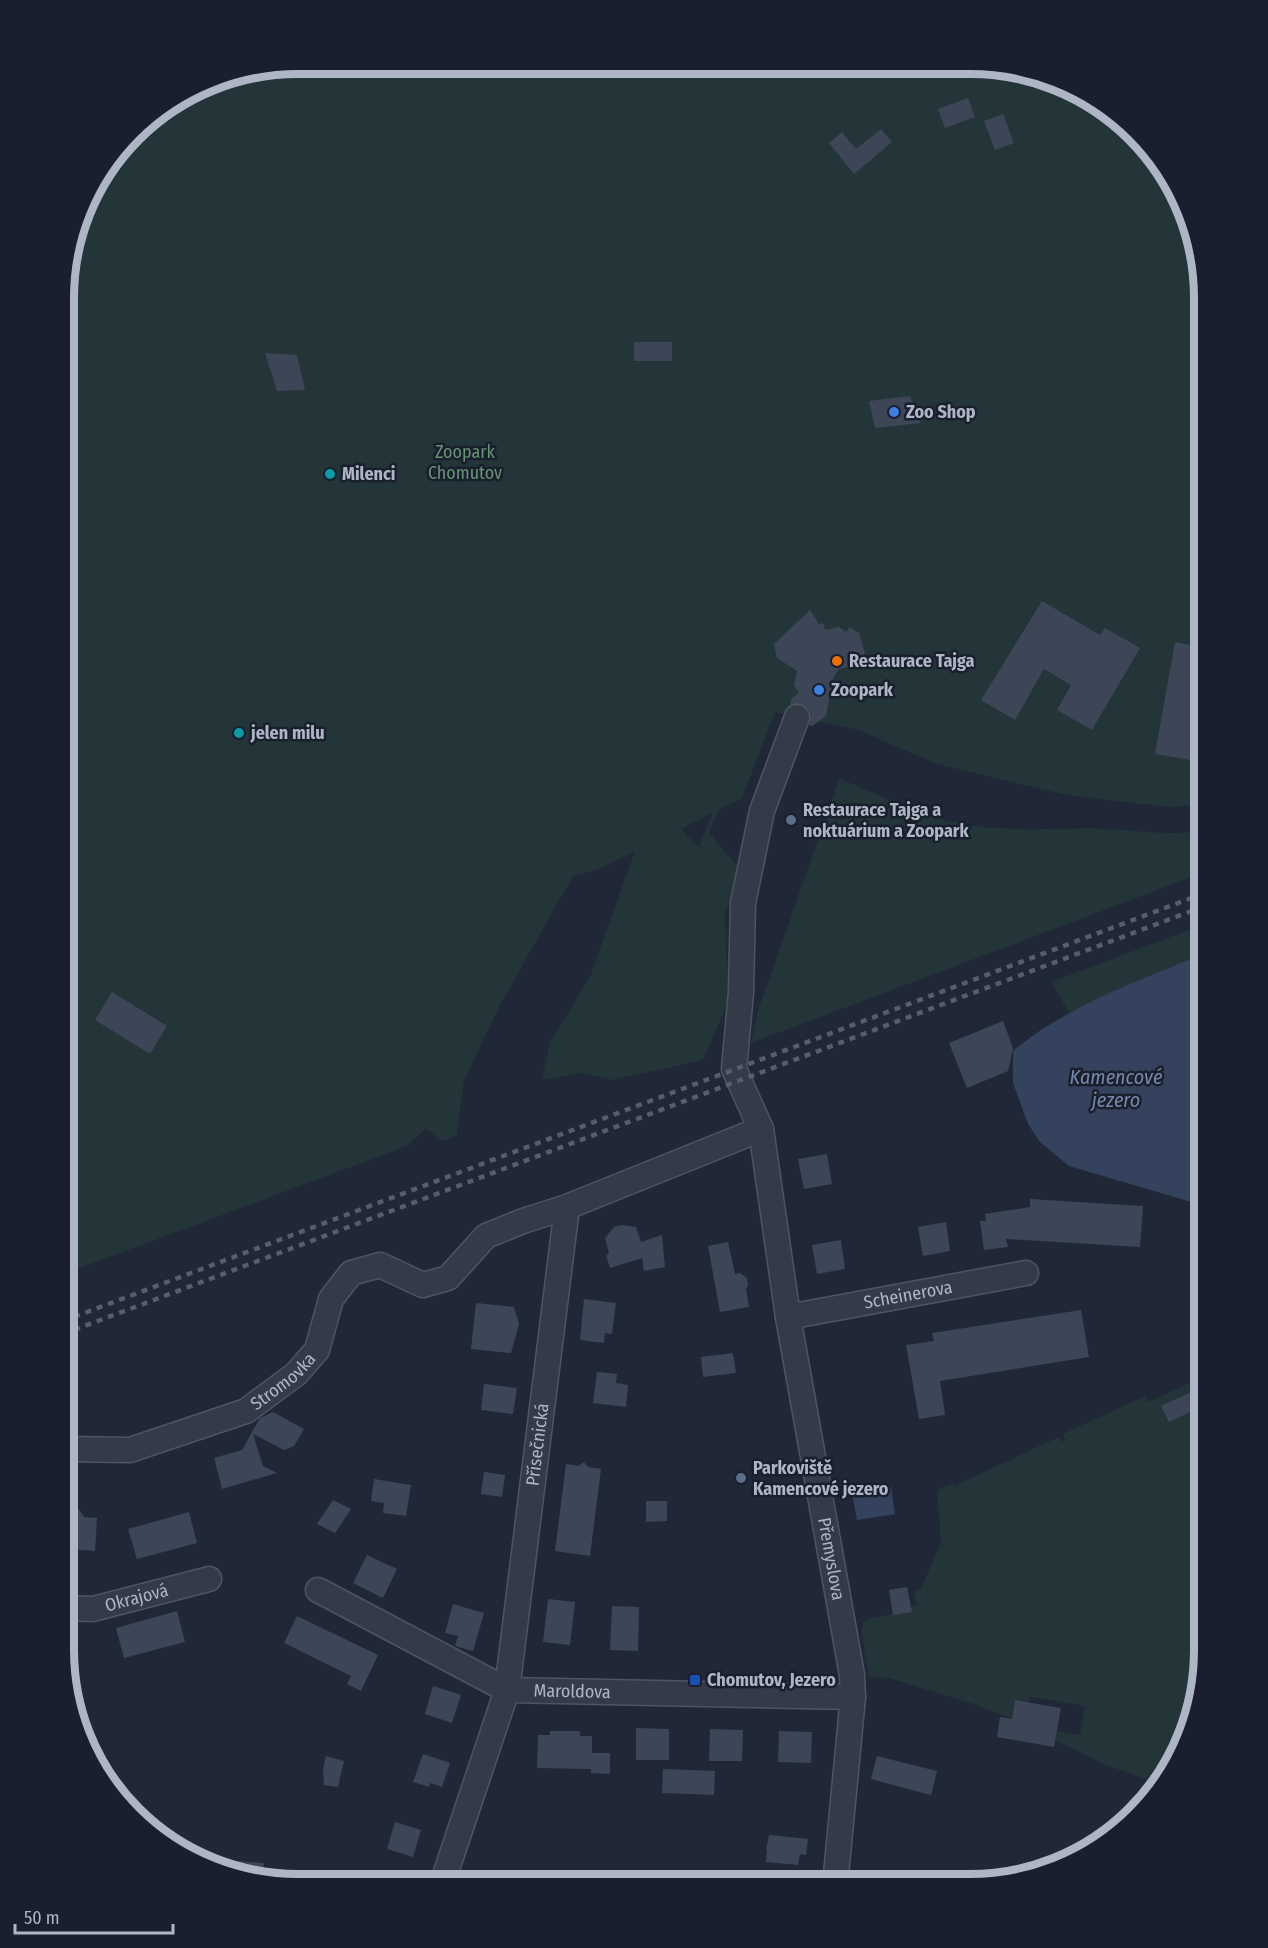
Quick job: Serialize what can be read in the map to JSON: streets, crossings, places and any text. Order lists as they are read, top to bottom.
{
  "streets": {
    "street": [
      "Scheinerova",
      "Stromovka",
      "Přísečnická",
      "Přemyslova",
      "Okrajová",
      "Maroldova"
    ]
  },
  "crossings": [
    ["Scheinerova", "Přemyslova"],
    ["Stromovka", "Přísečnická"],
    ["Přísečnická", "Maroldova"],
    ["Přemyslova", "Maroldova"]
  ],
  "water": ["Kamencové jezero"],
  "parks": ["Zoopark Chomutov"],
  "places": {
    "other": [
      "Zoo Shop",
      "Milenci",
      "Restaurace Tajga",
      "Zoopark",
      "jelen milu",
      "Restaurace Tajga a noktuárium a Zoopark",
      "Parkoviště Kamencové jezero"
    ],
    "transit": ["Chomutov, Jezero"]
  },
  "scale_bar": "50 m"
}
